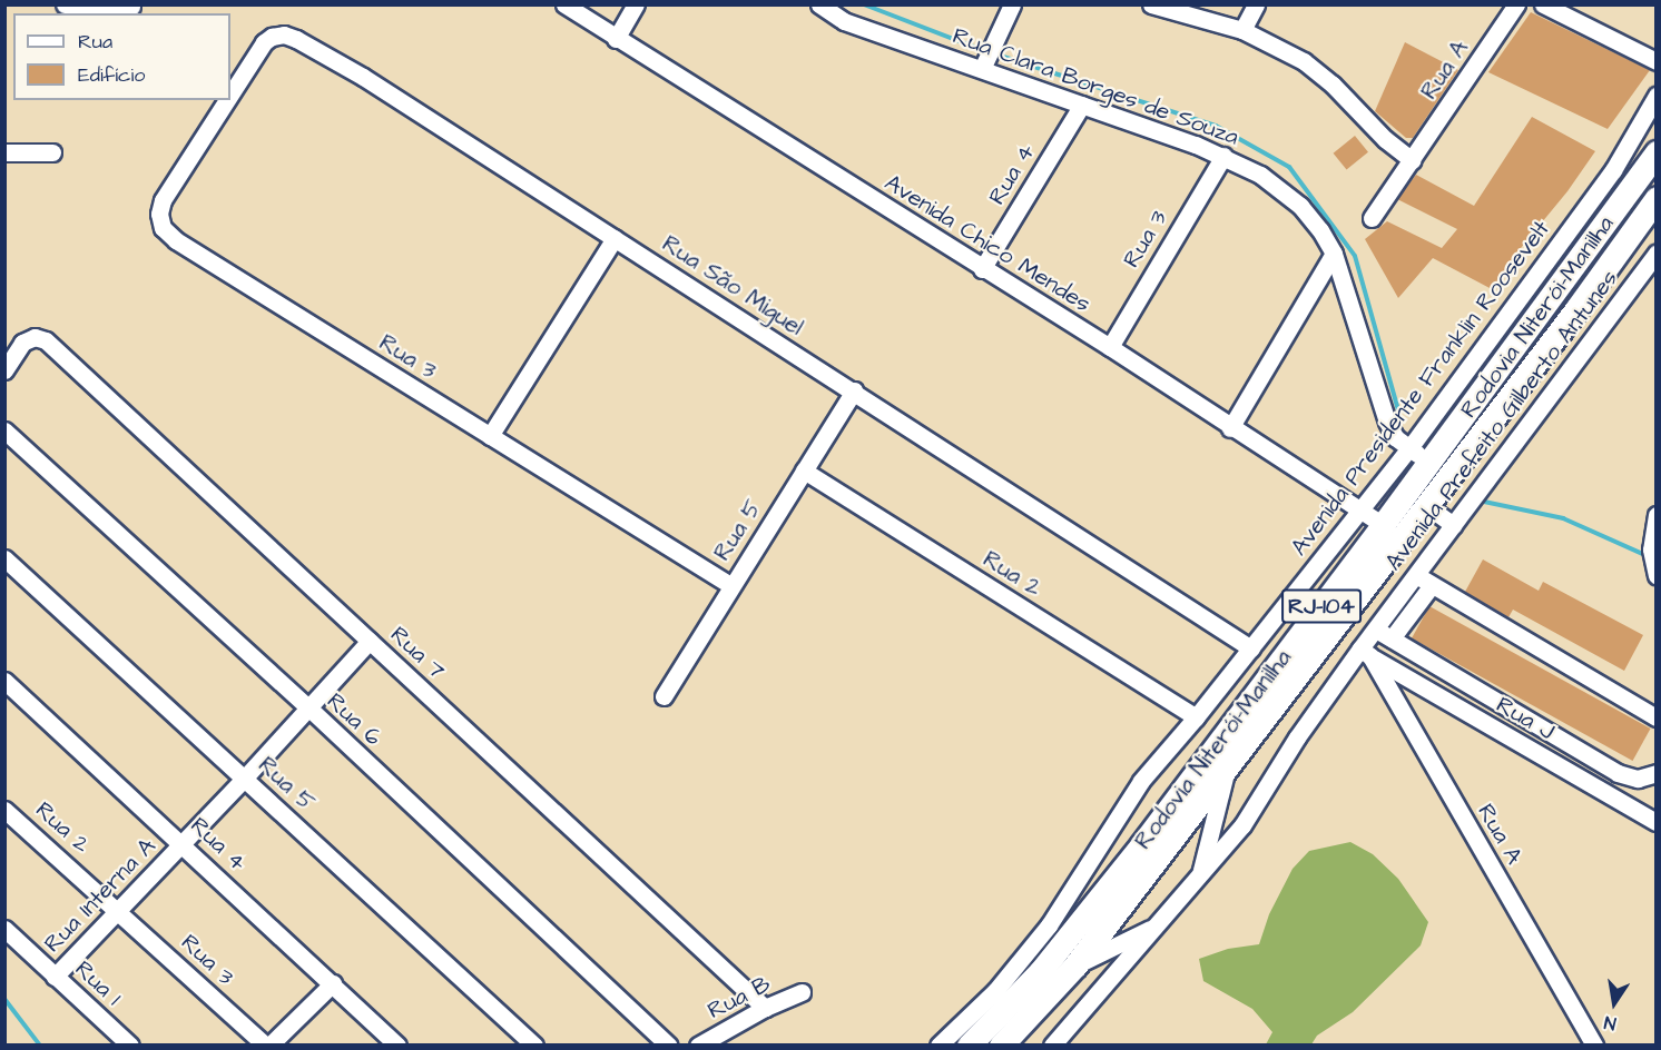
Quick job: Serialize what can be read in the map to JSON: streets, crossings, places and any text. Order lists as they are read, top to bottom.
{
  "streets": {
    "highway": ["Rodovia Niterói-Manilha", "RJ-104"],
    "street": [
      "Rua A",
      "Rua Clara Borges de Souza",
      "Rua 4",
      "Rua 3",
      "Avenida Chico Mendes",
      "Rua São Miguel",
      "Avenida Presidente Franklin Roosevelt",
      "Avenida Prefeito Gilberto Antunes",
      "Rua 5",
      "Rua 2",
      "Rua 7",
      "Rua J",
      "Rua 6",
      "Rua Interna A",
      "Rua 1",
      "Rua B"
    ]
  },
  "crossings": [
    ["Rua A", "Avenida Prefeito Gilberto Antunes"],
    ["Rua A", "Rua J"],
    ["Rua Clara Borges de Souza", "Rua 4"],
    ["Rua Clara Borges de Souza", "Rua 3"],
    ["Rua Clara Borges de Souza", "Rodovia Niterói-Manilha"],
    ["Rua Clara Borges de Souza", "Avenida Presidente Franklin Roosevelt"],
    ["Rua 4", "Avenida Chico Mendes"],
    ["Rua 4", "Rua Interna A"],
    ["Rua 3", "Avenida Chico Mendes"],
    ["Rua 3", "Rua São Miguel"],
    ["Rua 3", "Rua 5"],
    ["Rua 3", "Rua 2"],
    ["Rua 3", "Rua Interna A"],
    ["Avenida Chico Mendes", "Rodovia Niterói-Manilha"],
    ["Avenida Chico Mendes", "Avenida Presidente Franklin Roosevelt"],
    ["Rua São Miguel", "Avenida Presidente Franklin Roosevelt"],
    ["Rua São Miguel", "Rua 5"],
    ["Rodovia Niterói-Manilha", "Avenida Presidente Franklin Roosevelt"],
    ["Avenida Presidente Franklin Roosevelt", "Rua 2"],
    ["Avenida Prefeito Gilberto Antunes", "Rua J"],
    ["Rua 5", "Rua 2"],
    ["Rua 5", "Rua Interna A"],
    ["Rua 2", "Rua Interna A"],
    ["Rua 7", "Rua Interna A"],
    ["Rua 7", "Rua B"],
    ["Rua 6", "Rua Interna A"],
    ["Rua Interna A", "Rua 1"]
  ],
  "legend": ["Rua", "Edifício"],
  "north": "bottom"
}
